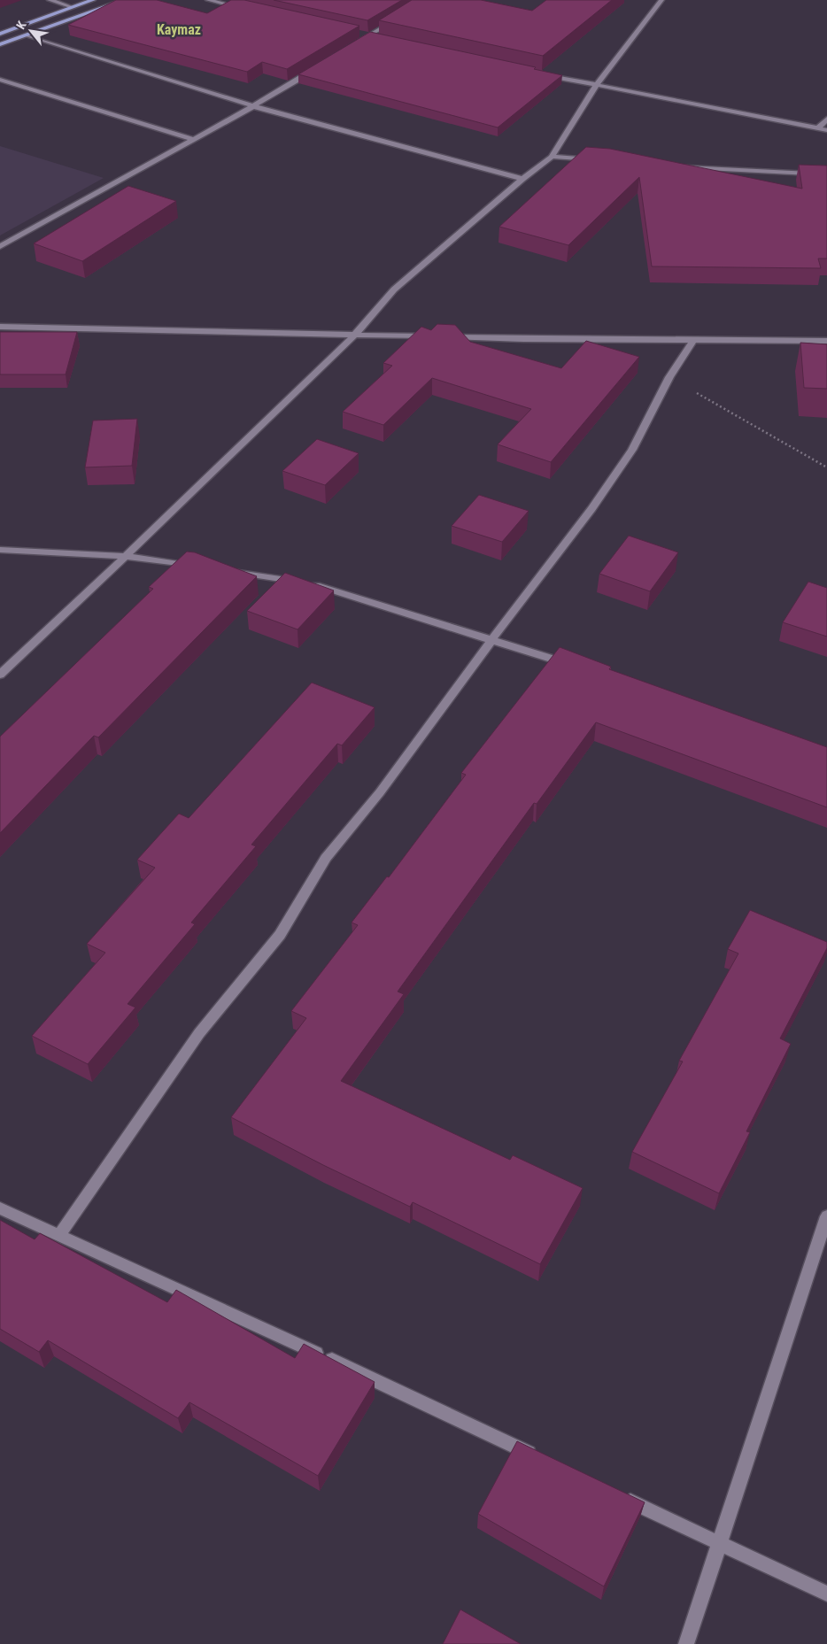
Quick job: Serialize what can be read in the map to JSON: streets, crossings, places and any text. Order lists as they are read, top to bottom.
{
  "districts": ["Kaymaz"],
  "north": "top left"
}
